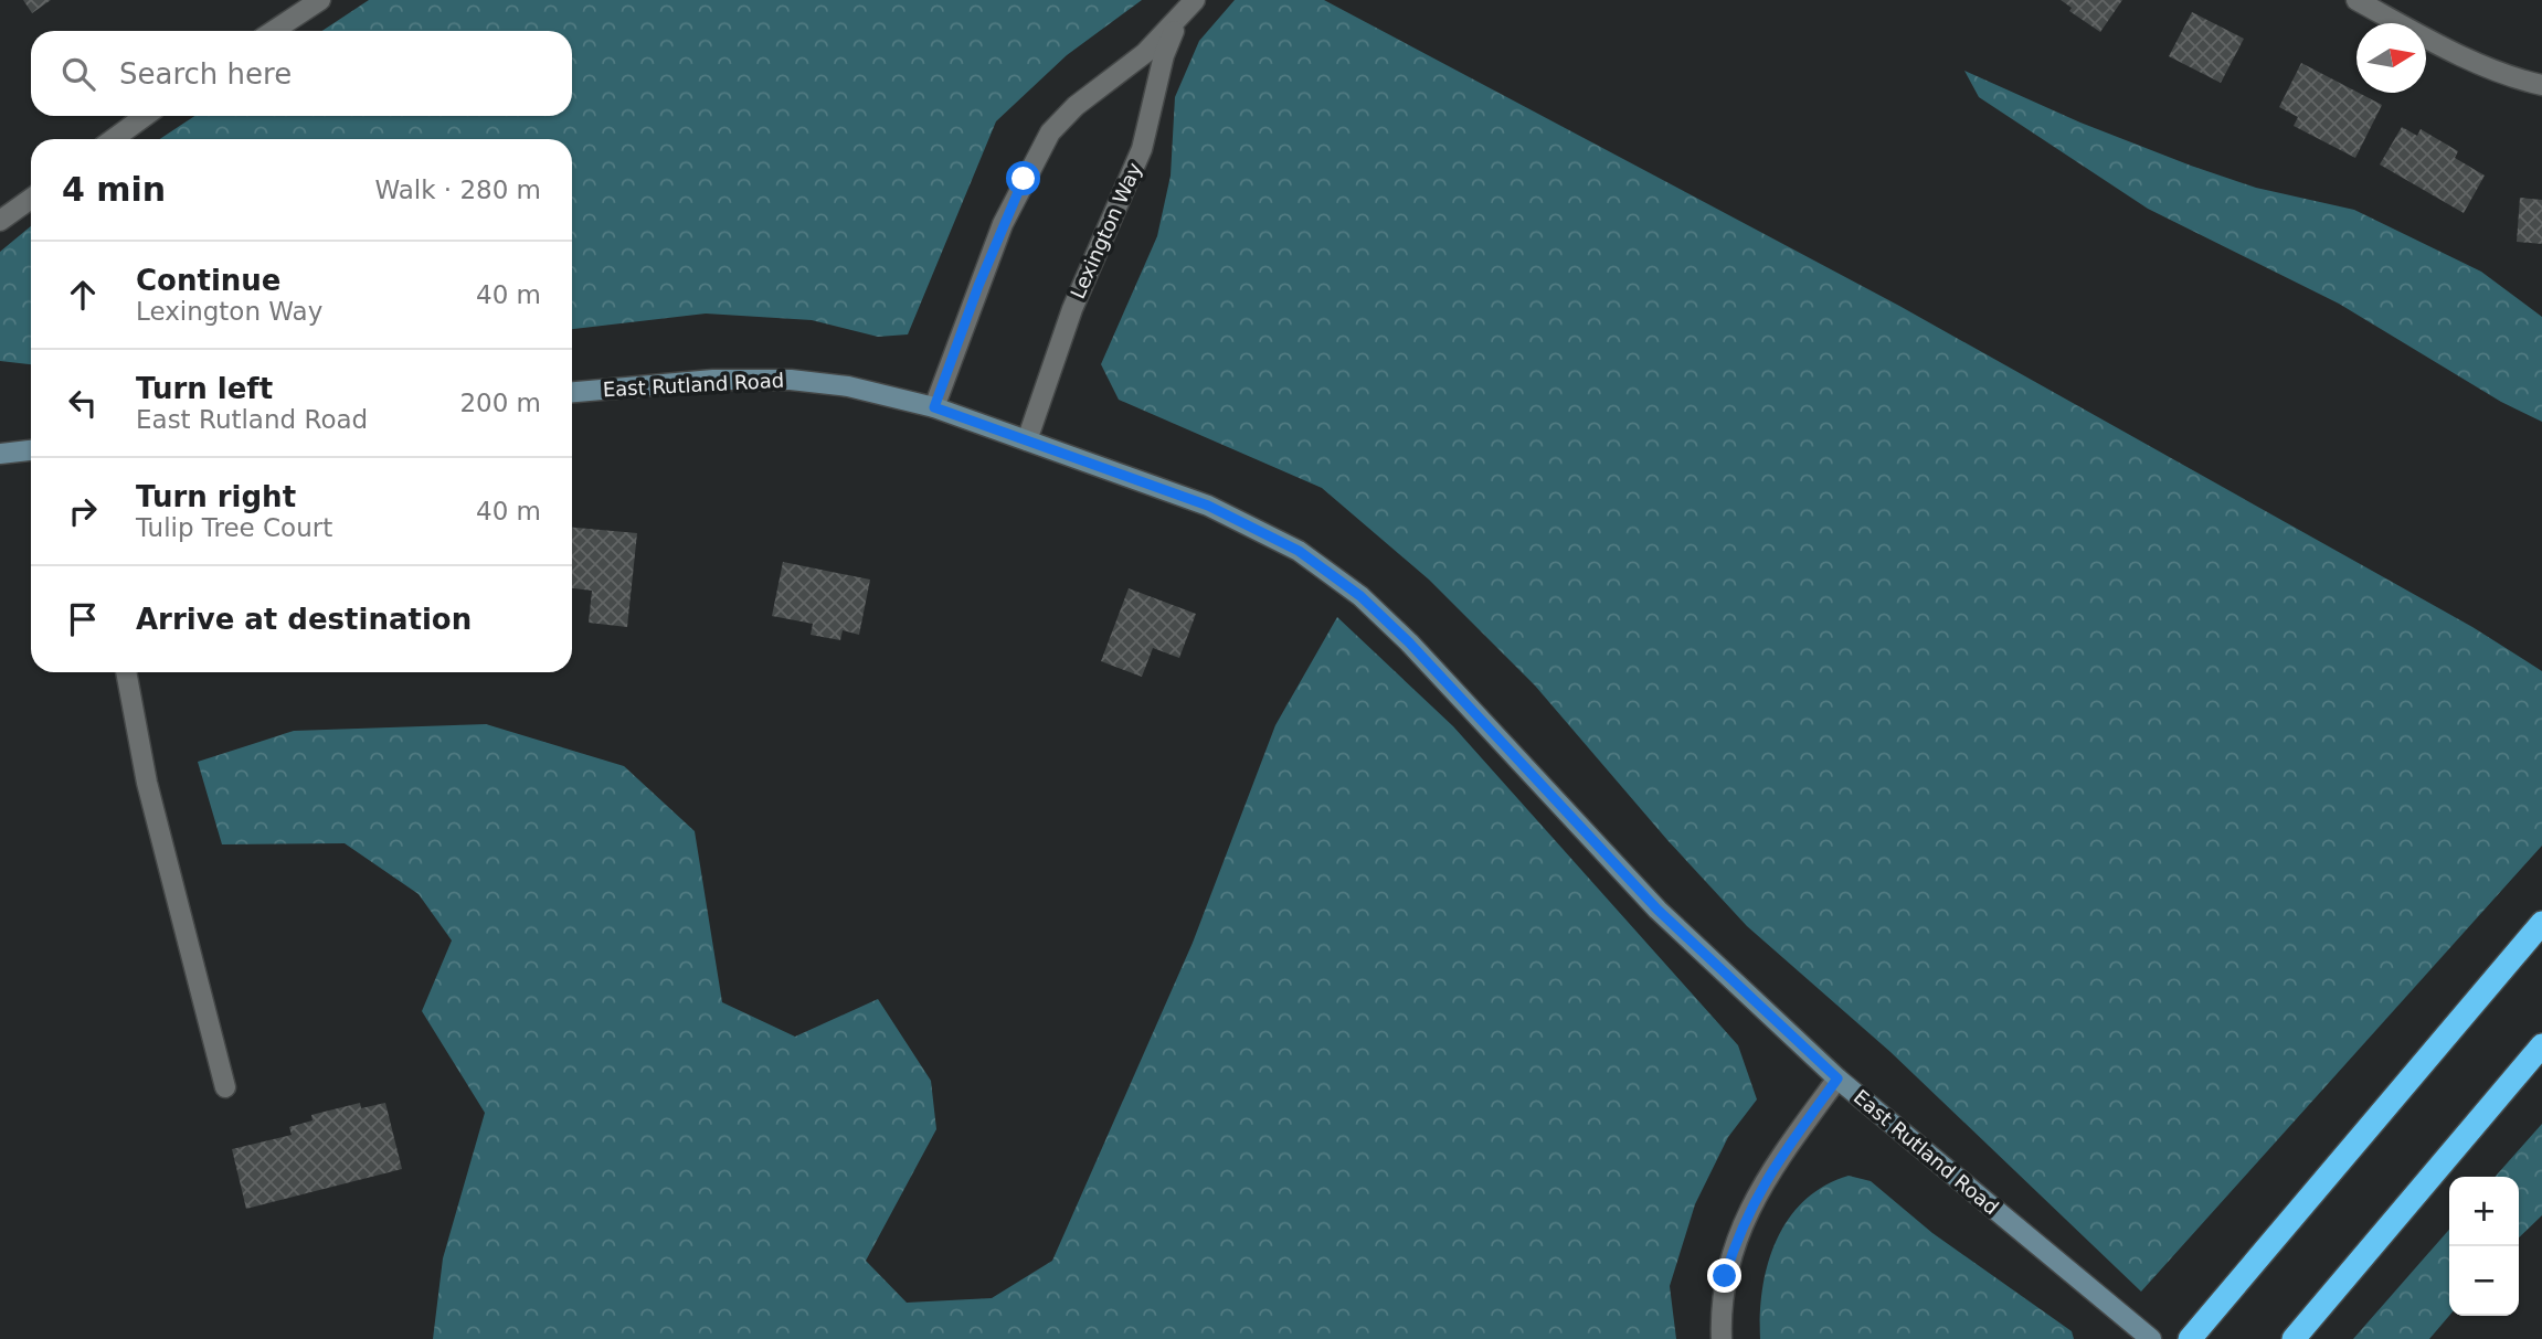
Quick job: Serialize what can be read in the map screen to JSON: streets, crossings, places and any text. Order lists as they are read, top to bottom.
{
  "streets": {
    "main road": ["East Rutland Road"],
    "street": ["Lexington Way"]
  },
  "crossings": [
    ["Lexington Way", "East Rutland Road"]
  ],
  "north": "right",
  "page": {
    "search": "Search here",
    "heading": ["4 min", "Walk · 280 m"],
    "list": [
      ["Continue", "Lexington Way", "40 m"],
      ["Turn left", "East Rutland Road", "200 m"],
      ["Turn right", "Tulip Tree Court", "40 m"],
      "Arrive at destination"
    ],
    "map_buttons": ["+", "−"]
  }
}
